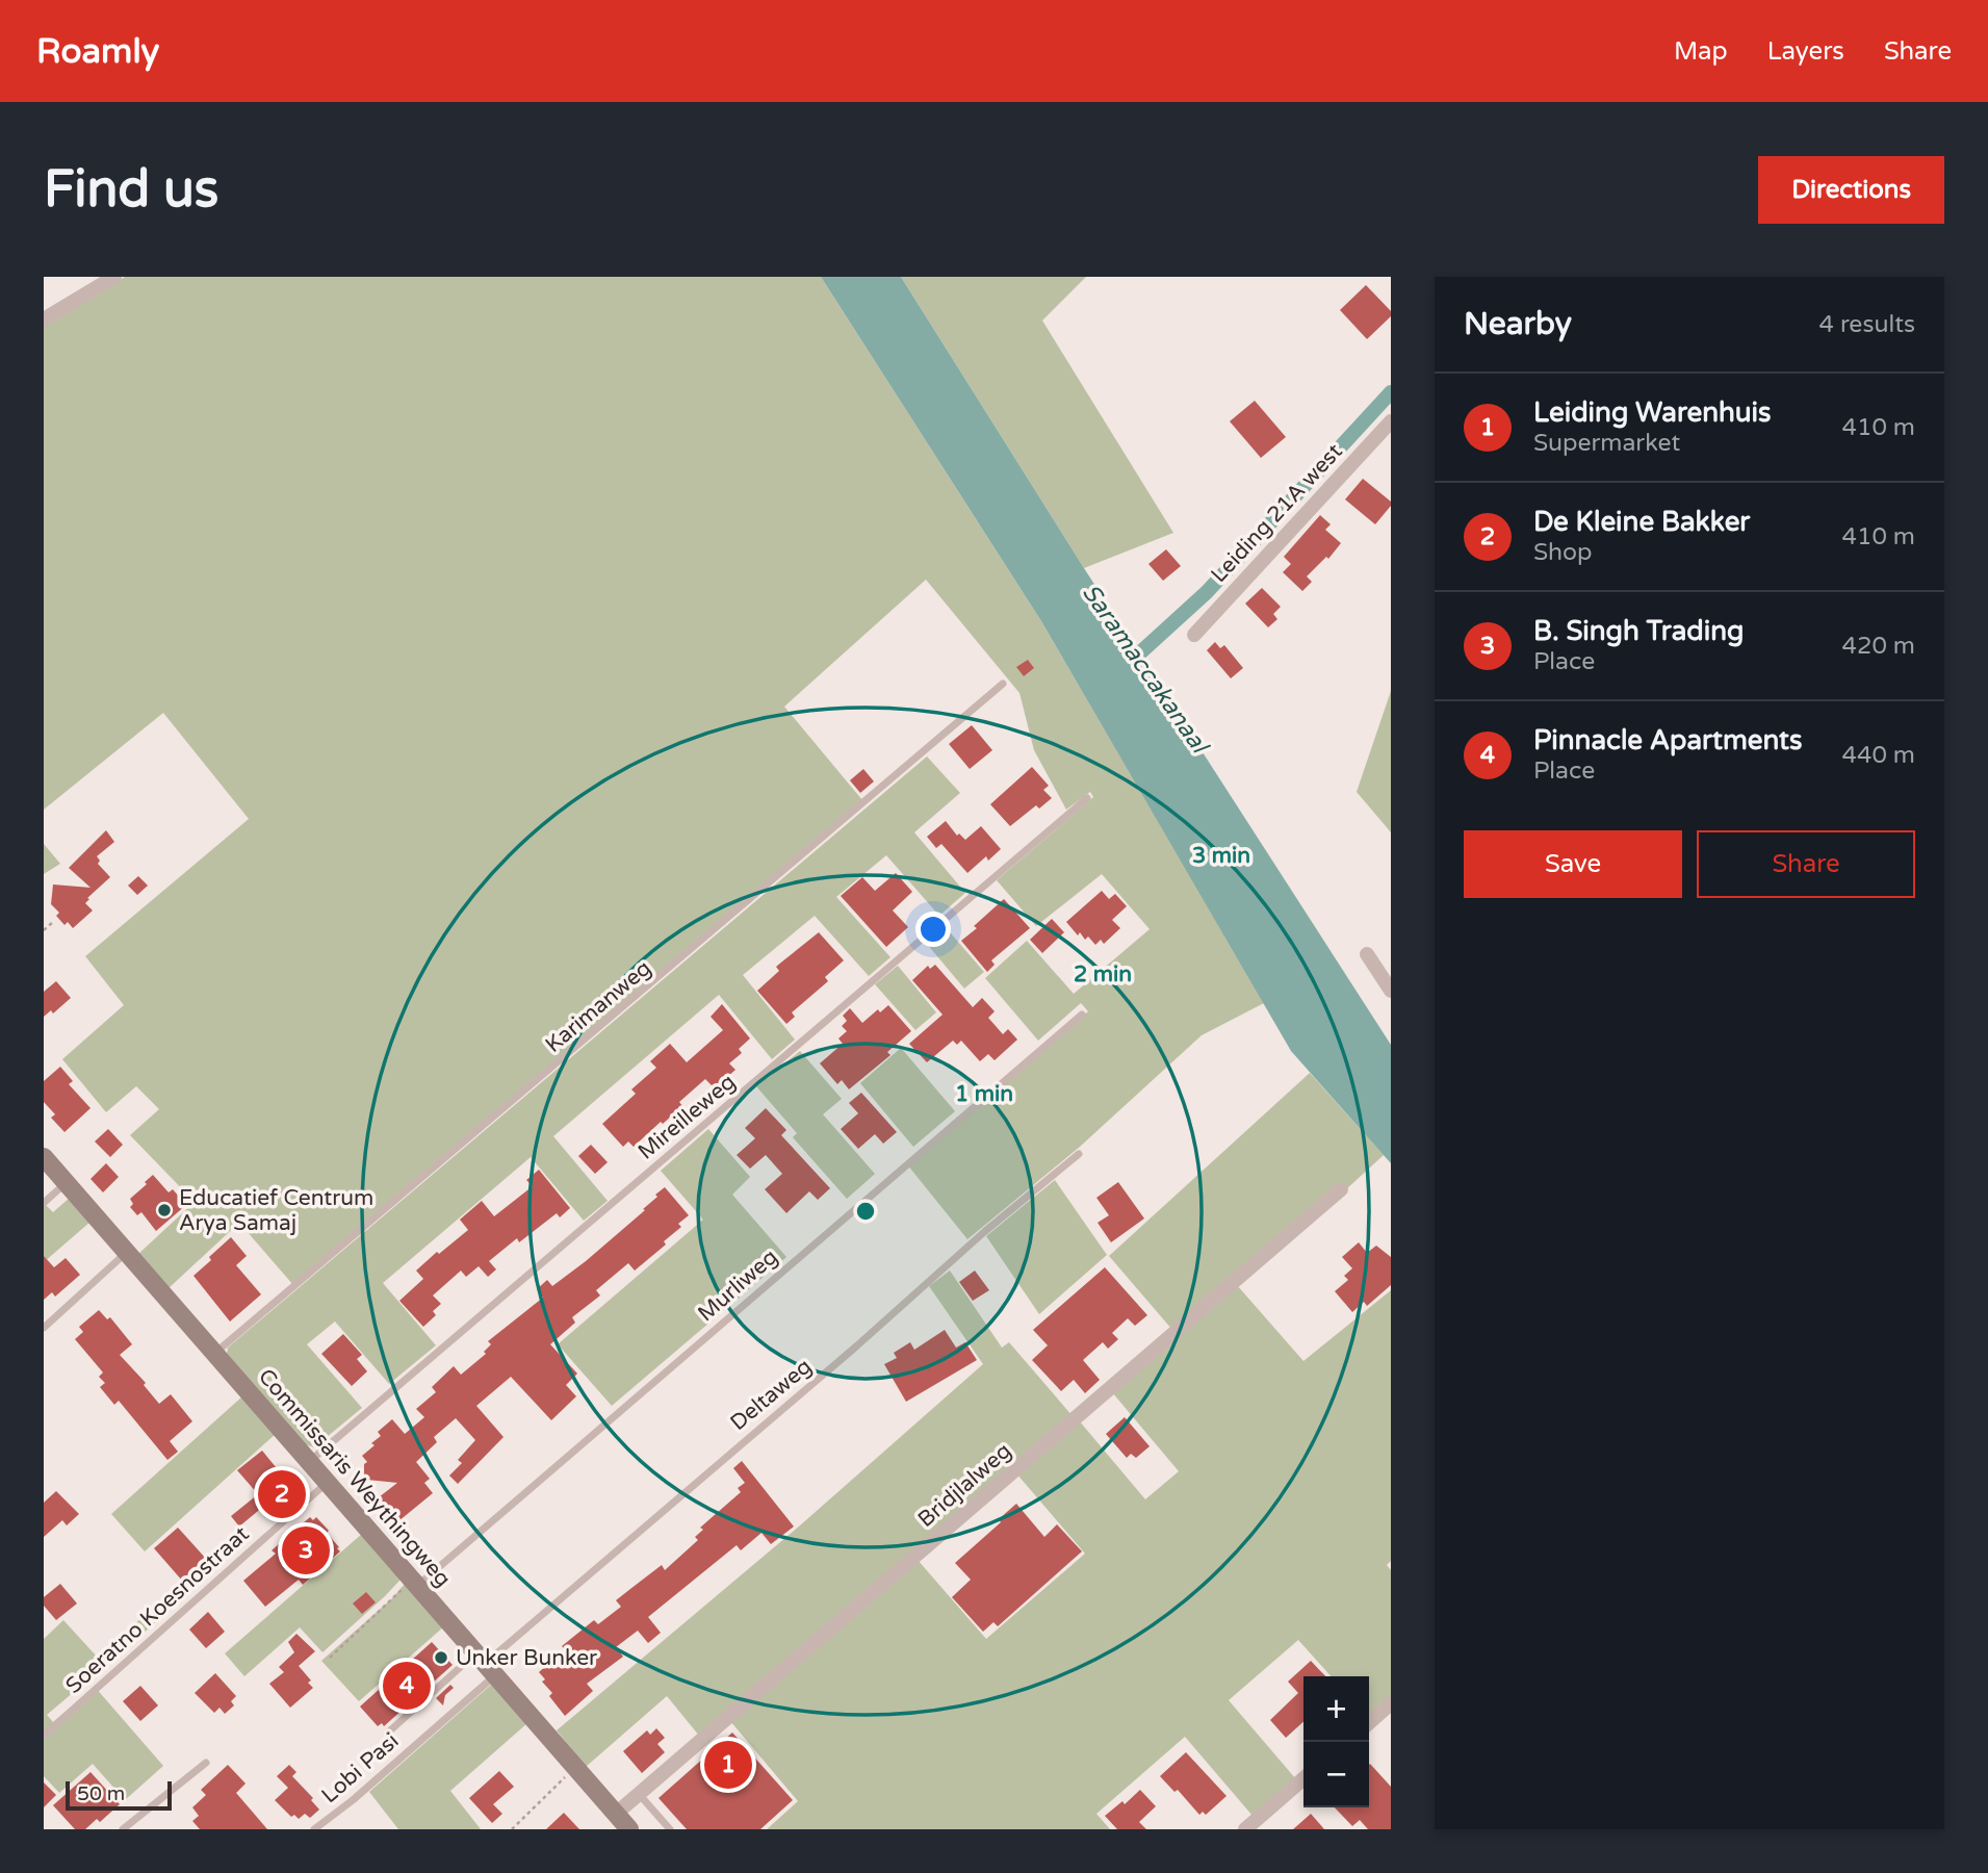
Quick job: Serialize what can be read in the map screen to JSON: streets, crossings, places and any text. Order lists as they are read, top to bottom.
{
  "streets": {
    "main road": ["Commissaris Weythingweg"],
    "street": ["Leiding 21A west", "Bridjlalweg"],
    "lane": [
      "Karimanweg",
      "Mireilleweg",
      "Murliweg",
      "Deltaweg",
      "Soeratno Koesnostraat",
      "Lobi Pasi"
    ]
  },
  "crossings": [
    ["Karimanweg", "Commissaris Weythingweg"],
    ["Mireilleweg", "Commissaris Weythingweg"],
    ["Murliweg", "Commissaris Weythingweg"],
    ["Deltaweg", "Commissaris Weythingweg"],
    ["Deltaweg", "Lobi Pasi"],
    ["Commissaris Weythingweg", "Bridjlalweg"],
    ["Commissaris Weythingweg", "Soeratno Koesnostraat"],
    ["Commissaris Weythingweg", "Lobi Pasi"]
  ],
  "water": ["Saramaccakanaal"],
  "places": ["Educatief Centrum Arya Samaj", "Unker Bunker"],
  "scale_bar": "50 m",
  "page": {
    "header": "Roamly",
    "nav": ["Map", "Layers", "Share"],
    "buttons": [
      "Directions",
      ["Save", "Share"]
    ],
    "title": "Find us",
    "heading": ["Nearby", "4 results"],
    "list": [
      {
        "mark": "1",
        "name": "Leiding Warenhuis",
        "note": "Supermarket",
        "value": "410 m"
      },
      {
        "mark": "2",
        "name": "De Kleine Bakker",
        "note": "Shop",
        "value": "410 m"
      },
      {
        "mark": "3",
        "name": "B. Singh Trading",
        "note": "Place",
        "value": "420 m"
      },
      {
        "mark": "4",
        "name": "Pinnacle Apartments",
        "note": "Place",
        "value": "440 m"
      }
    ],
    "pins": [
      "2",
      "3",
      "4",
      "1"
    ],
    "map_buttons": ["+", "−"],
    "scale": "50 m"
  },
  "rings": ["3 min", "2 min", "1 min"]
}
